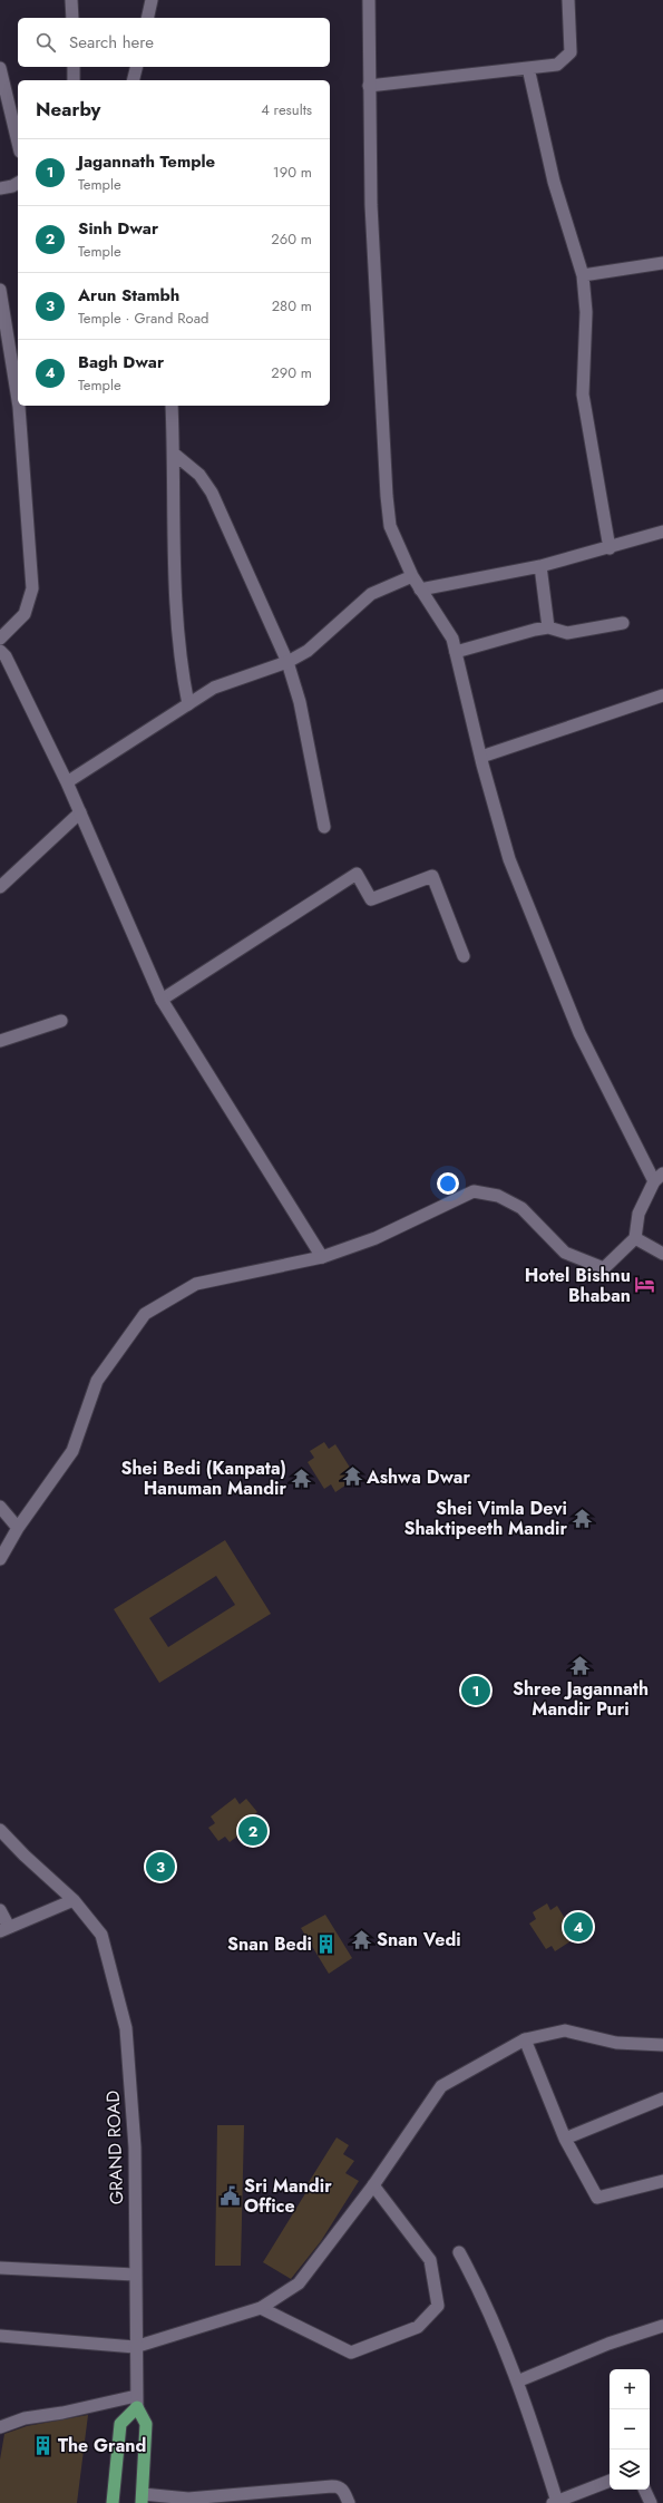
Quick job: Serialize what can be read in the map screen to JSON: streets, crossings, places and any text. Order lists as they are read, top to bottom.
{
  "streets": {
    "main road": ["GRAND ROAD"]
  },
  "places": {
    "hotel": ["Hotel Bishnu Bhaban"],
    "temple": [
      "Ashwa Dwar",
      "Shei Bedi (Kanpata) Hanuman Mandir",
      "Shei Vimla Devi Shaktipeeth Mandir",
      "Shree Jagannath Mandir Puri",
      "Snan Vedi"
    ],
    "building": ["Snan Bedi", "The Grand"],
    "public building": ["Sri Mandir Office"]
  },
  "page": {
    "search": "Search here",
    "heading": ["Nearby", "4 results"],
    "list": [
      {
        "mark": "1",
        "name": "Jagannath Temple",
        "note": "Temple",
        "value": "190 m"
      },
      {
        "mark": "2",
        "name": "Sinh Dwar",
        "note": "Temple",
        "value": "260 m"
      },
      {
        "mark": "3",
        "name": "Arun Stambh",
        "note": "Temple · Grand Road",
        "value": "280 m"
      },
      {
        "mark": "4",
        "name": "Bagh Dwar",
        "note": "Temple",
        "value": "290 m"
      }
    ],
    "pins": [
      "1",
      "2",
      "3",
      "4"
    ],
    "map_buttons": ["+", "−"]
  }
}
